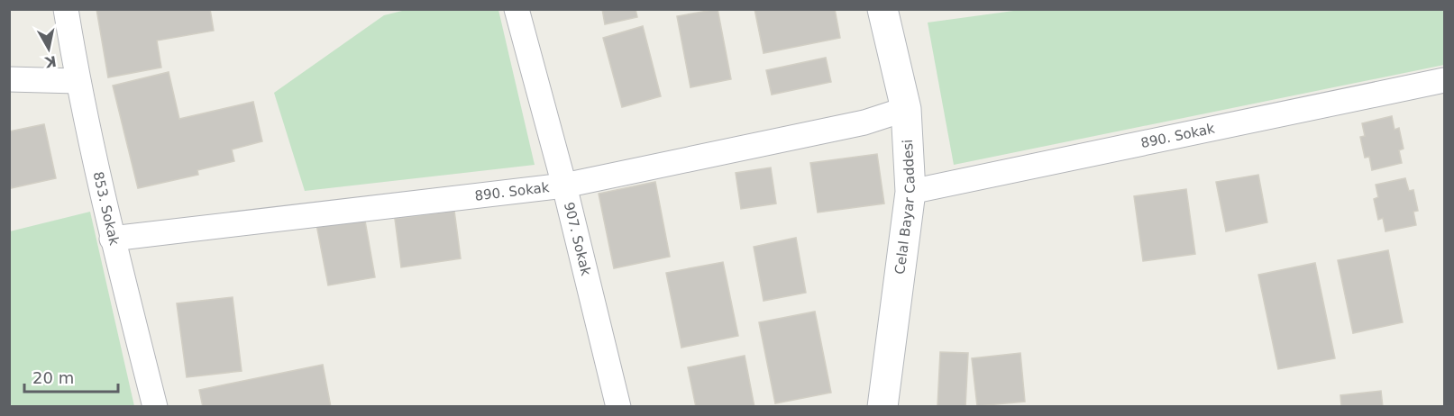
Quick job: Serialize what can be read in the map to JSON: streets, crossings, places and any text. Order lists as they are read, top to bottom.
{
  "streets": {
    "street": [
      "890. Sokak",
      "Celal Bayar Caddesi",
      "853. Sokak",
      "907. Sokak"
    ]
  },
  "crossings": [
    ["890. Sokak", "Celal Bayar Caddesi"],
    ["890. Sokak", "853. Sokak"],
    ["890. Sokak", "907. Sokak"]
  ],
  "scale_bar": "20 m",
  "north": "bottom"
}
